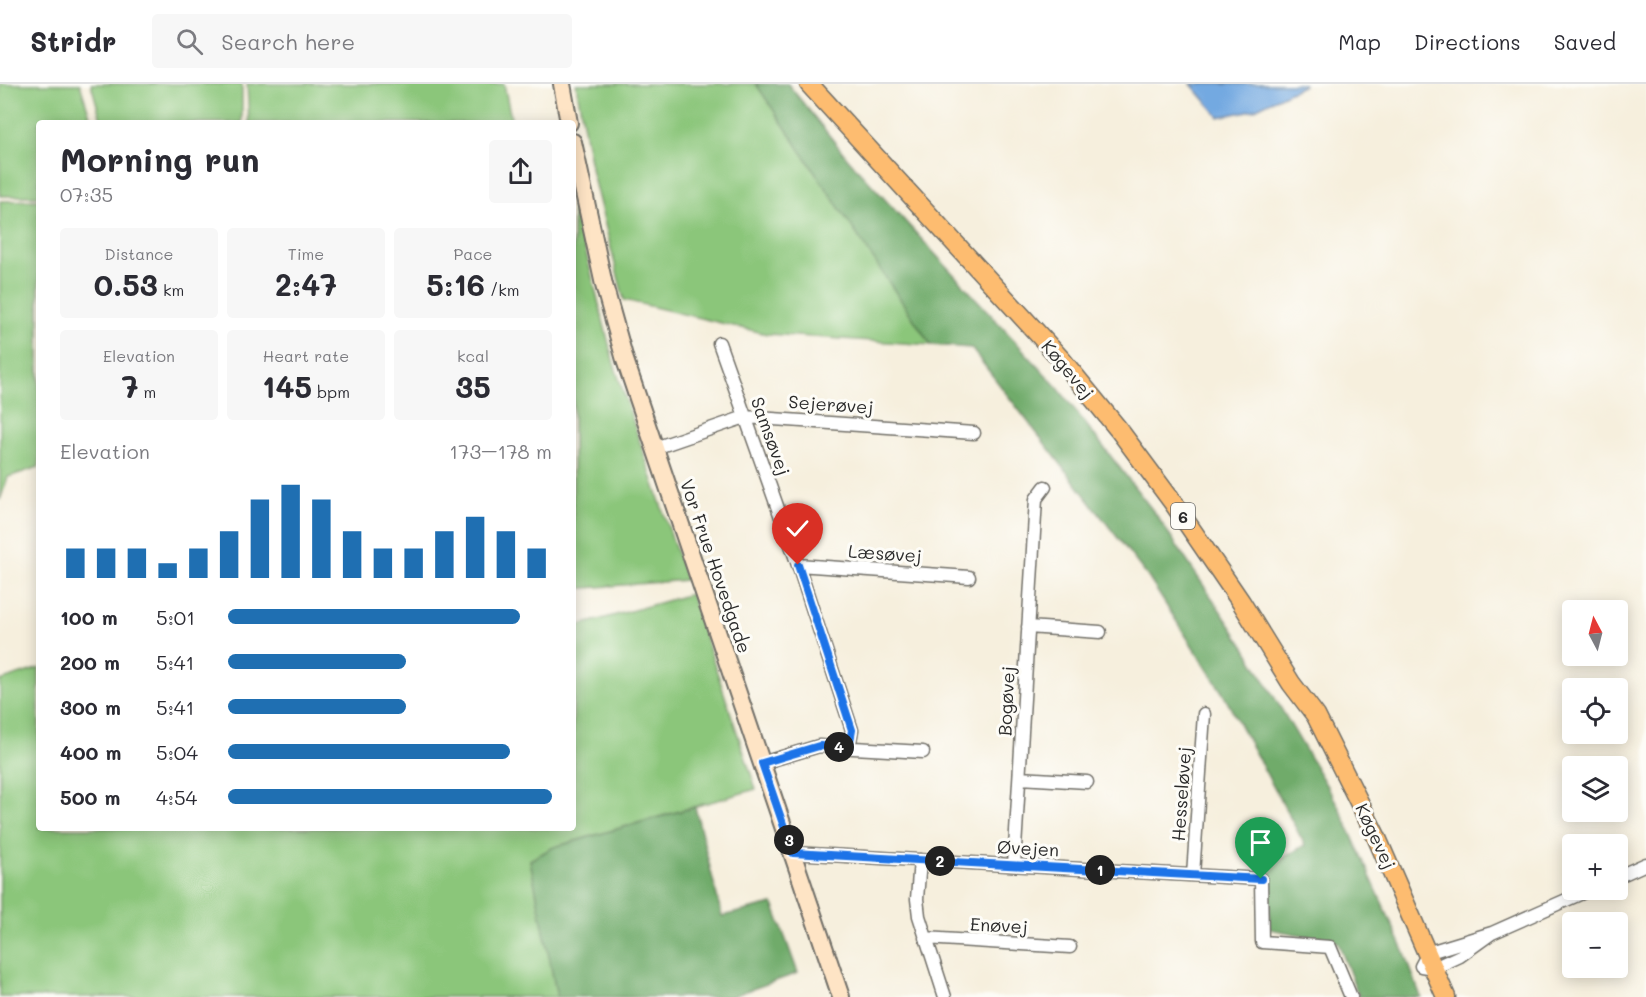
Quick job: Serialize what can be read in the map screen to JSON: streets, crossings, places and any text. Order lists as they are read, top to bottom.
{
  "streets": {
    "main road": ["Køgevej", "6"],
    "street": [
      "Sejerøvej",
      "Samsøvej",
      "Læsøvej",
      "Vor Frue Hovedgade",
      "Bogøvej",
      "Hesseløvej",
      "Øvejen",
      "Enøvej"
    ]
  },
  "crossings": [
    ["Sejerøvej", "Samsøvej"],
    ["Sejerøvej", "Vor Frue Hovedgade"],
    ["Samsøvej", "Læsøvej"],
    ["Vor Frue Hovedgade", "Øvejen"],
    ["Bogøvej", "Øvejen"],
    ["Hesseløvej", "Øvejen"]
  ],
  "north": "top",
  "page": {
    "header": "Stridr",
    "search": "Search here",
    "nav": ["Map", "Directions", "Saved"],
    "heading": ["Morning run", "07:35"],
    "stats": [
      ["Distance", "0.53 km"],
      ["Time", "2:47"],
      ["Pace", "5:16 /km"],
      ["Elevation", "7 m"],
      ["Heart rate", "145 bpm"],
      ["kcal", "35"]
    ],
    "chart": ["Elevation", "173–178 m"],
    "list": [
      {
        "name": "100 m",
        "note": "5:01"
      },
      {
        "name": "200 m",
        "note": "5:41"
      },
      {
        "name": "300 m",
        "note": "5:41"
      },
      {
        "name": "400 m",
        "note": "5:04"
      },
      {
        "name": "500 m",
        "note": "4:54"
      }
    ],
    "map_buttons": ["+", "−"],
    "pins": [
      "4",
      "3",
      "2",
      "1"
    ]
  }
}
